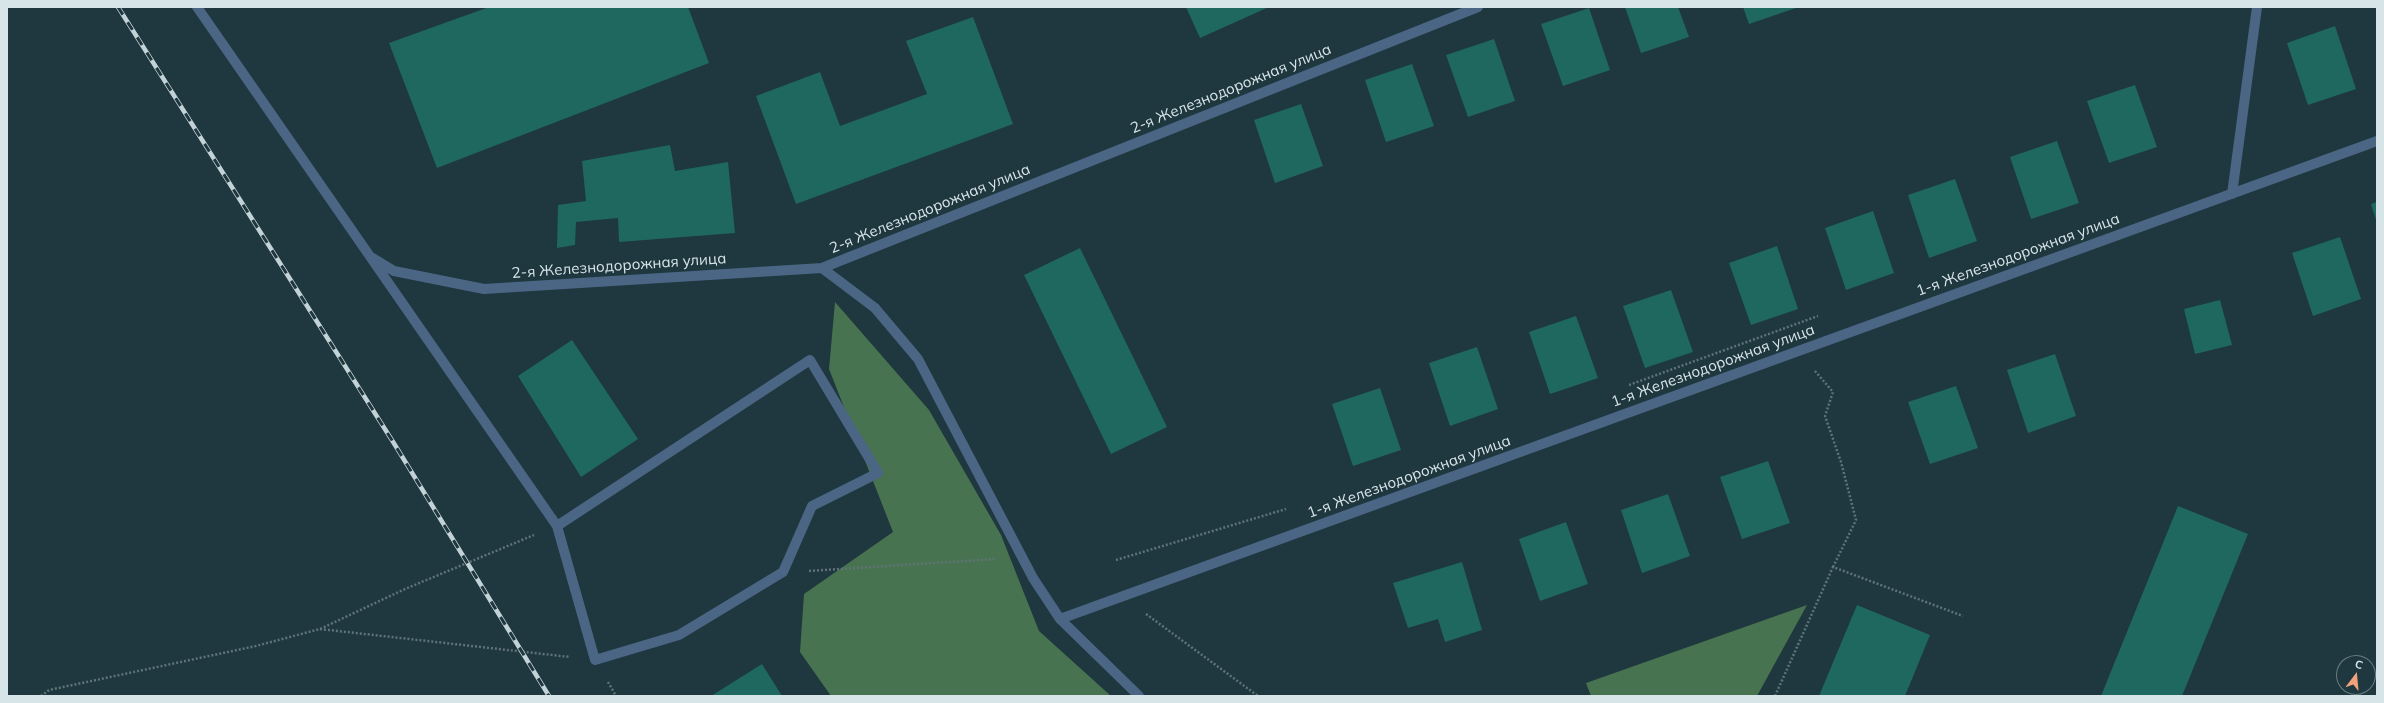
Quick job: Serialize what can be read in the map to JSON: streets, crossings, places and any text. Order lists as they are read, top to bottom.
{
  "streets": {
    "street": ["2-я Железнодорожная улица", "1-я Железнодорожная улица"]
  },
  "north": "top"
}
